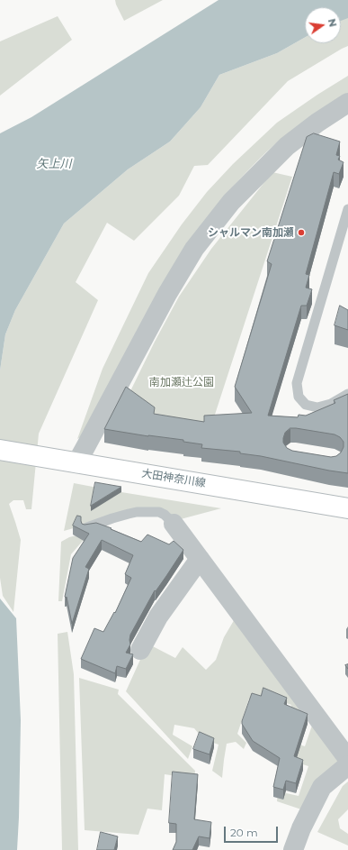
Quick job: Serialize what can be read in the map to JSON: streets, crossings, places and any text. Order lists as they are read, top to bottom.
{
  "streets": {
    "main road": ["大田神奈川線"]
  },
  "water": ["矢上川"],
  "parks": ["南加瀬辻公園"],
  "places": ["シャルマン南加瀬"],
  "scale_bar": "20 m",
  "north": "right"
}
